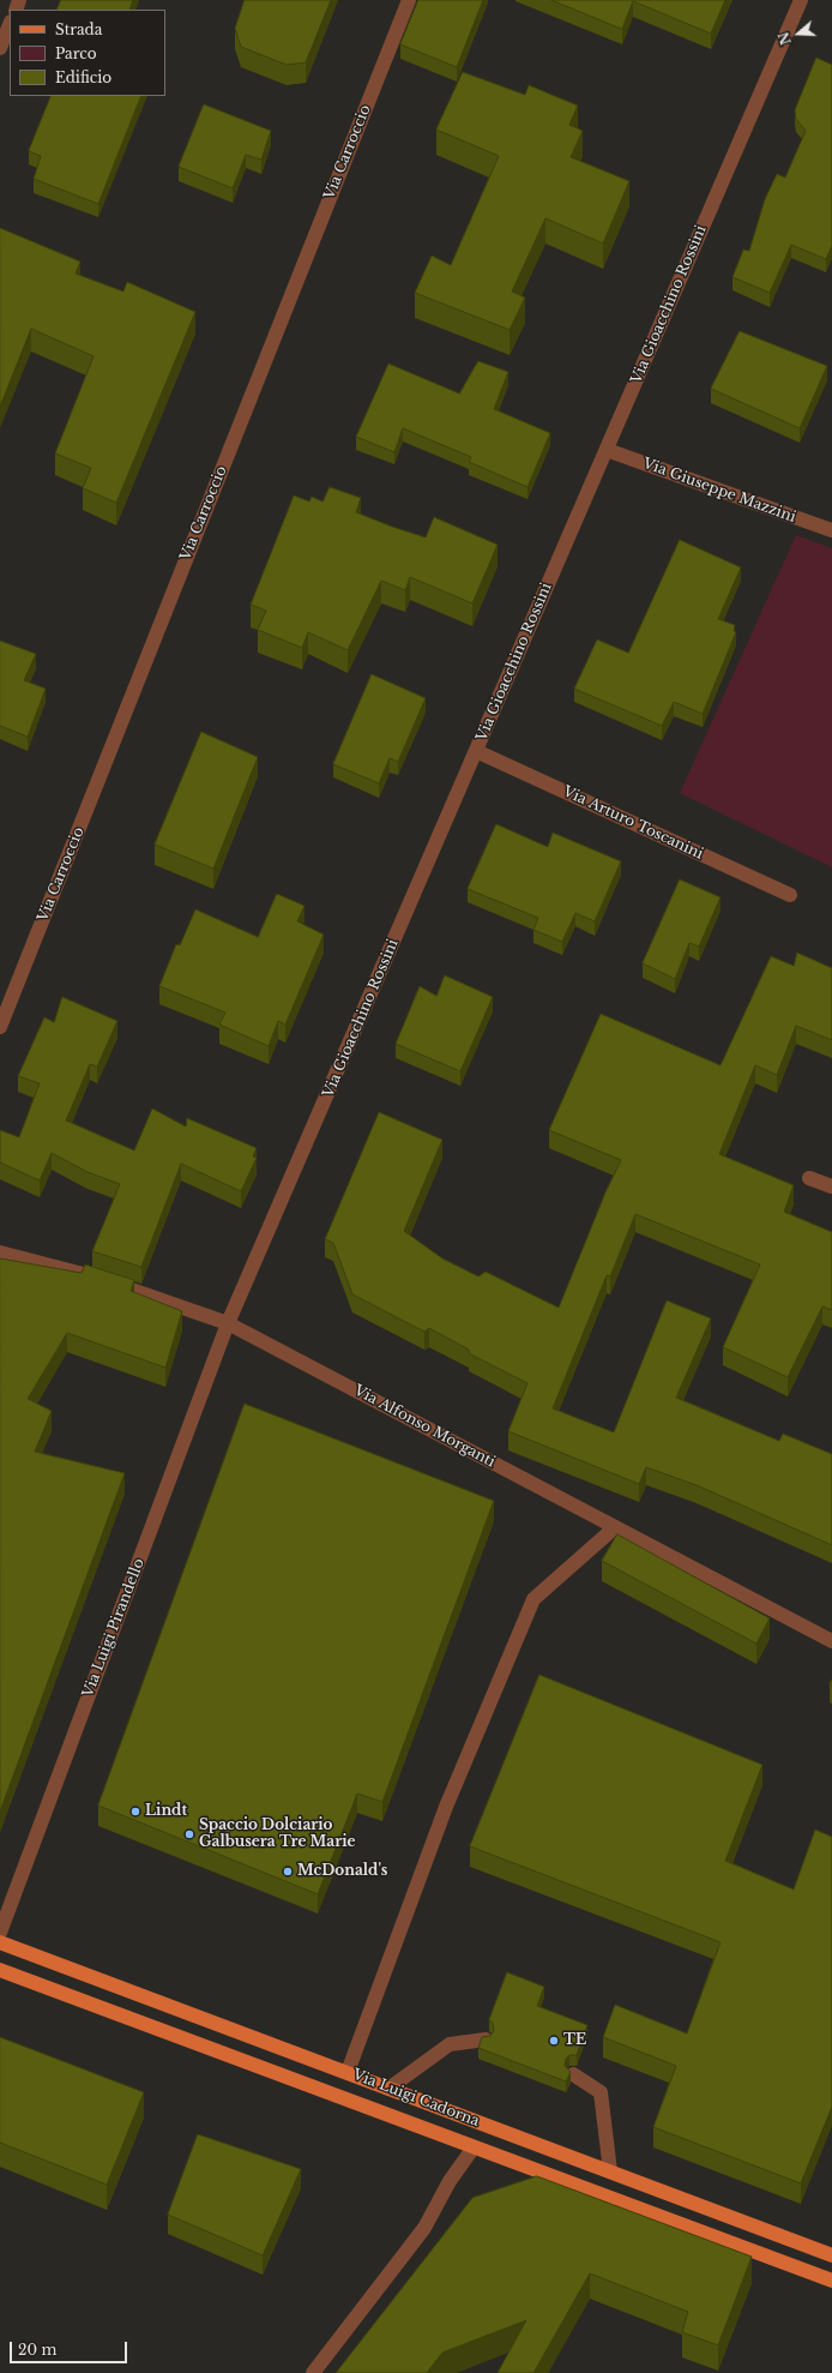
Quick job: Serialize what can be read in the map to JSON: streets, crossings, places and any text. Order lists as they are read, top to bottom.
{
  "streets": {
    "main road": ["Via Luigi Cadorna"],
    "street": [
      "Via Carroccio",
      "Via Gioacchino Rossini",
      "Via Giuseppe Mazzini",
      "Via Arturo Toscanini",
      "Via Alfonso Morganti",
      "Via Luigi Pirandello"
    ]
  },
  "crossings": [
    ["Via Gioacchino Rossini", "Via Giuseppe Mazzini"],
    ["Via Gioacchino Rossini", "Via Arturo Toscanini"],
    ["Via Gioacchino Rossini", "Via Alfonso Morganti"],
    ["Via Gioacchino Rossini", "Via Luigi Pirandello"],
    ["Via Alfonso Morganti", "Via Luigi Pirandello"]
  ],
  "places": [
    "Lindt",
    "Spaccio Dolciario Galbusera Tre Marie",
    "McDonald's",
    "TE"
  ],
  "legend": ["Strada", "Parco", "Edificio"],
  "scale_bar": "20 m",
  "north": "left"
}
